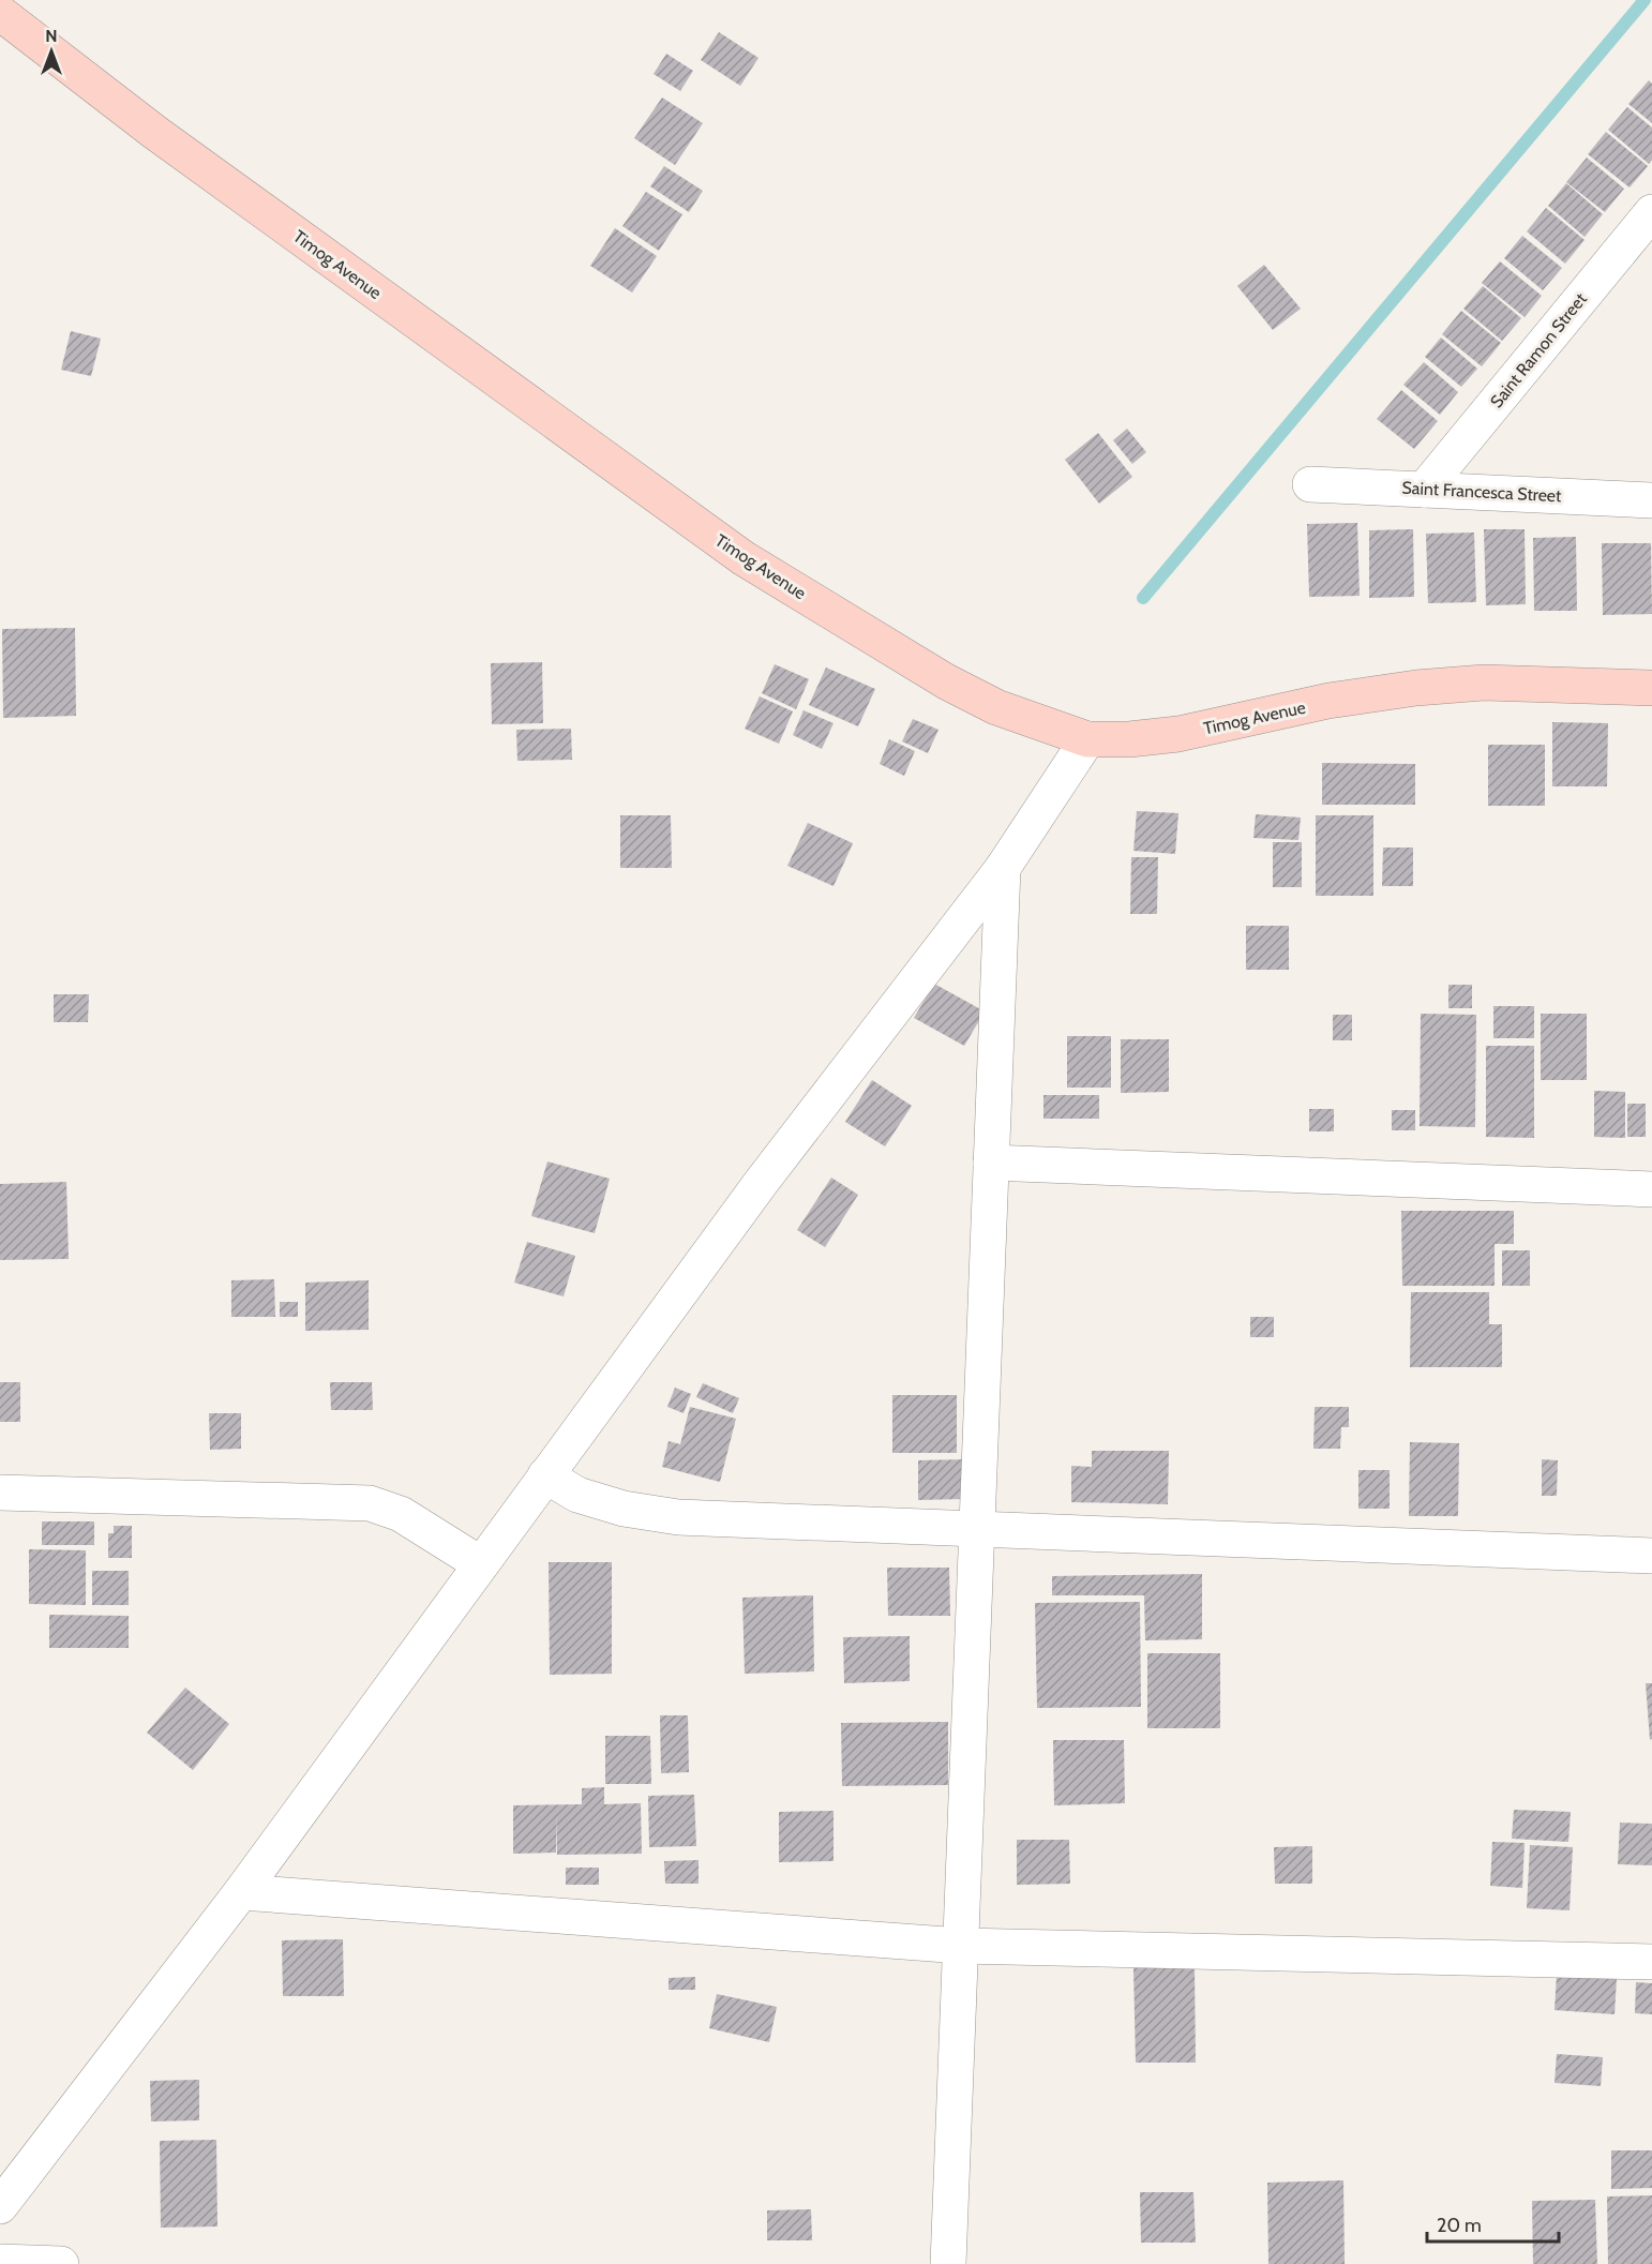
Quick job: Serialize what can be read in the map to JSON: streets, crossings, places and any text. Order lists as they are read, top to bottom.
{
  "streets": {
    "main road": ["Timog Avenue"],
    "street": ["Saint Ramon Street", "Saint Francesca Street"]
  },
  "crossings": [
    ["Saint Ramon Street", "Saint Francesca Street"]
  ],
  "scale_bar": "20 m",
  "north": "top"
}
